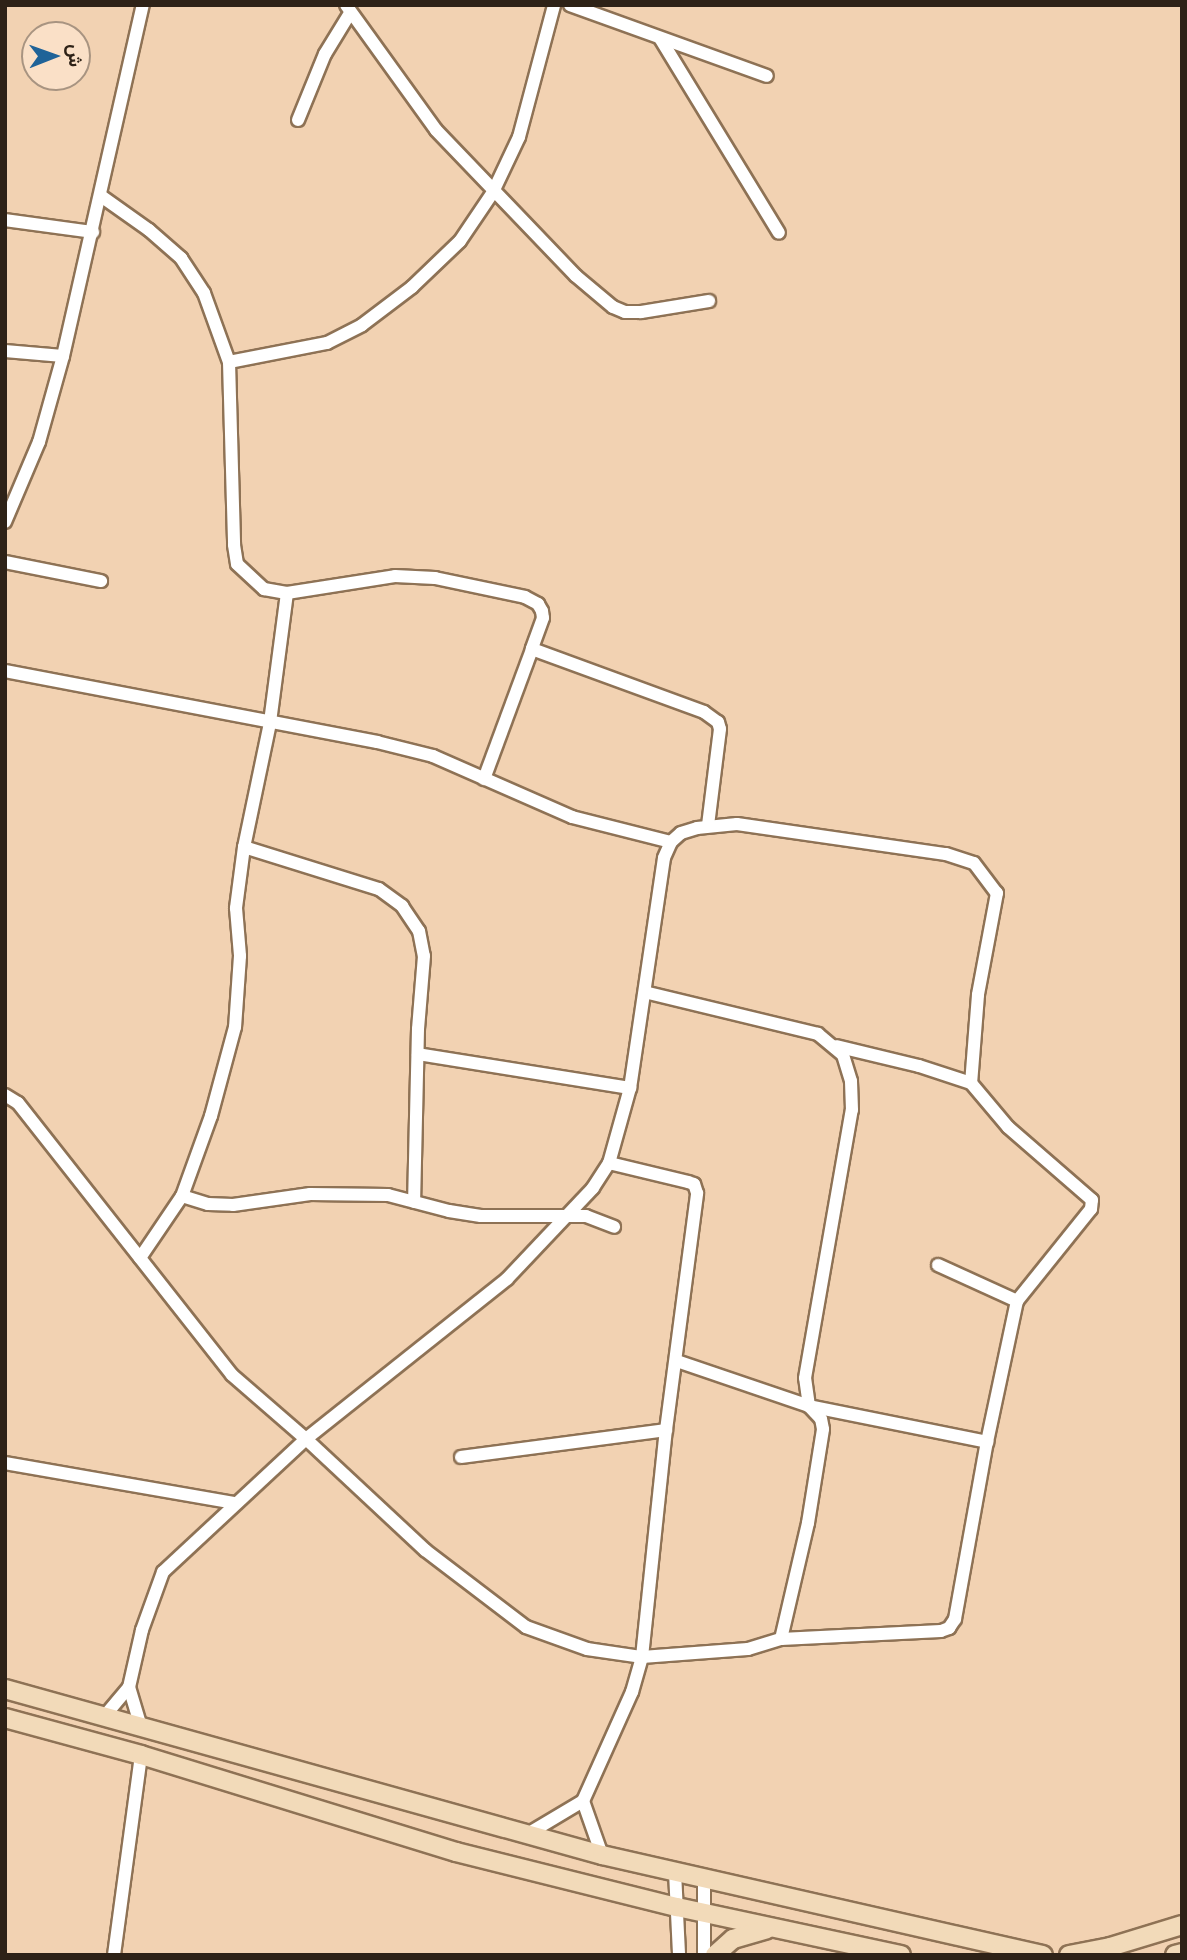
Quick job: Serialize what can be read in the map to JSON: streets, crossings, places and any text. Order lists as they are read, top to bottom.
{
  "north": "right"
}
